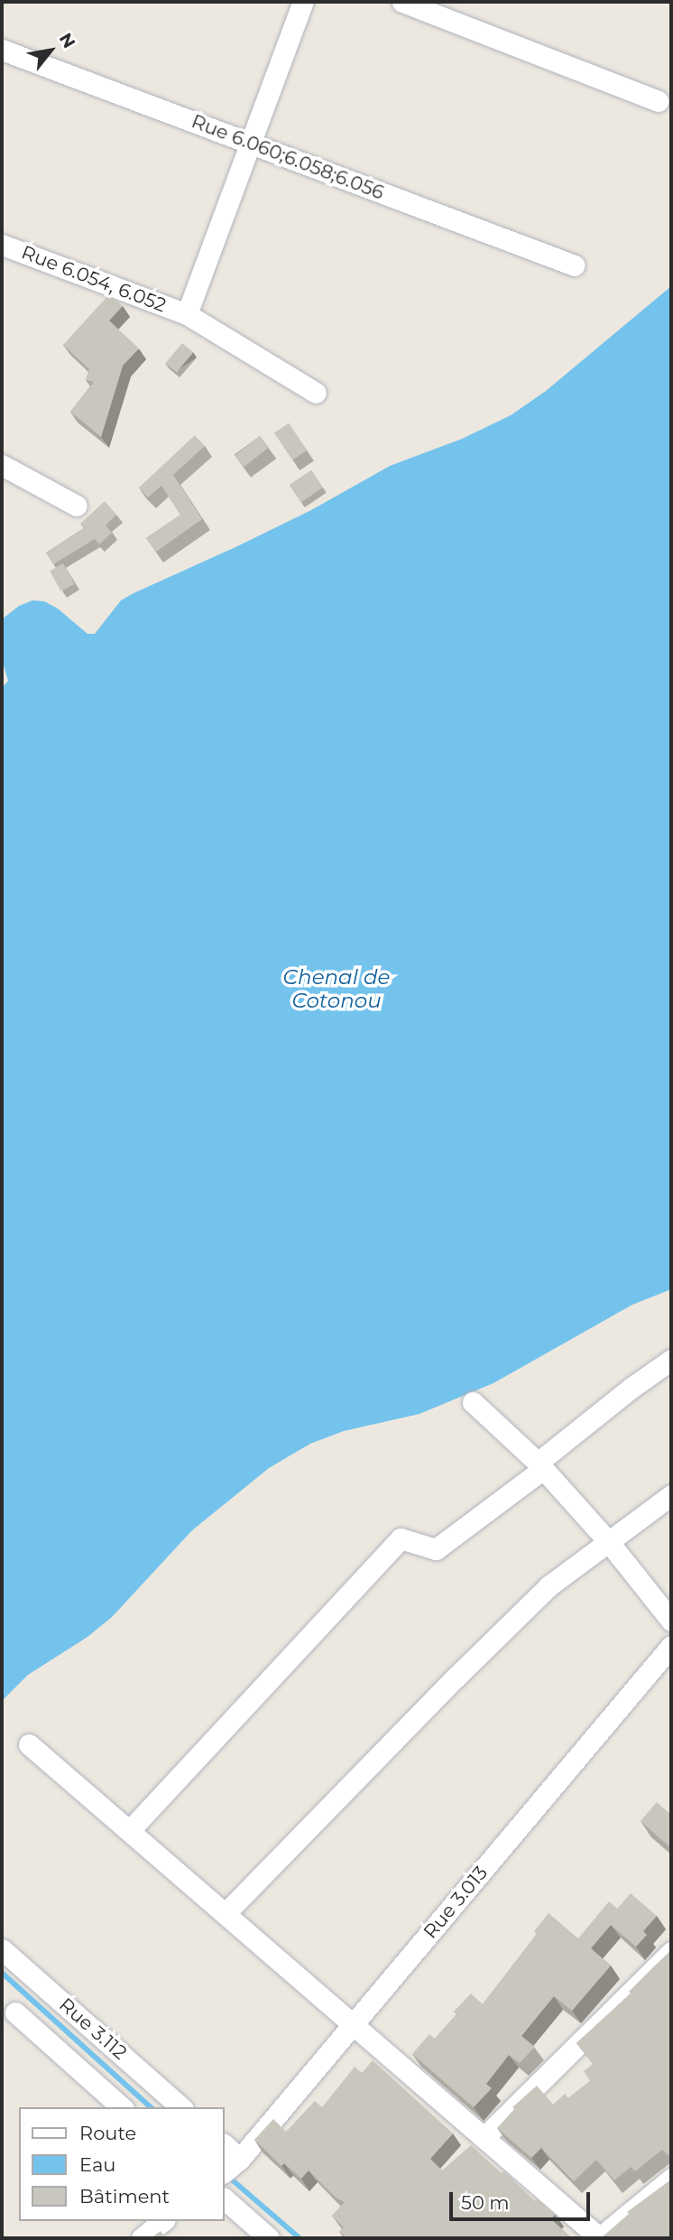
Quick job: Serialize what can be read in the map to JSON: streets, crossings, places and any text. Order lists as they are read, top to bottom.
{
  "streets": {
    "street": [
      "Rue 6.060;6.058;6.056",
      "Rue 6.054, 6.052",
      "Rue 3.013",
      "Rue 3.112"
    ]
  },
  "water": ["Chenal de Cotonou"],
  "legend": ["Route", "Eau", "Bâtiment"],
  "scale_bar": "50 m",
  "north": "top right"
}
